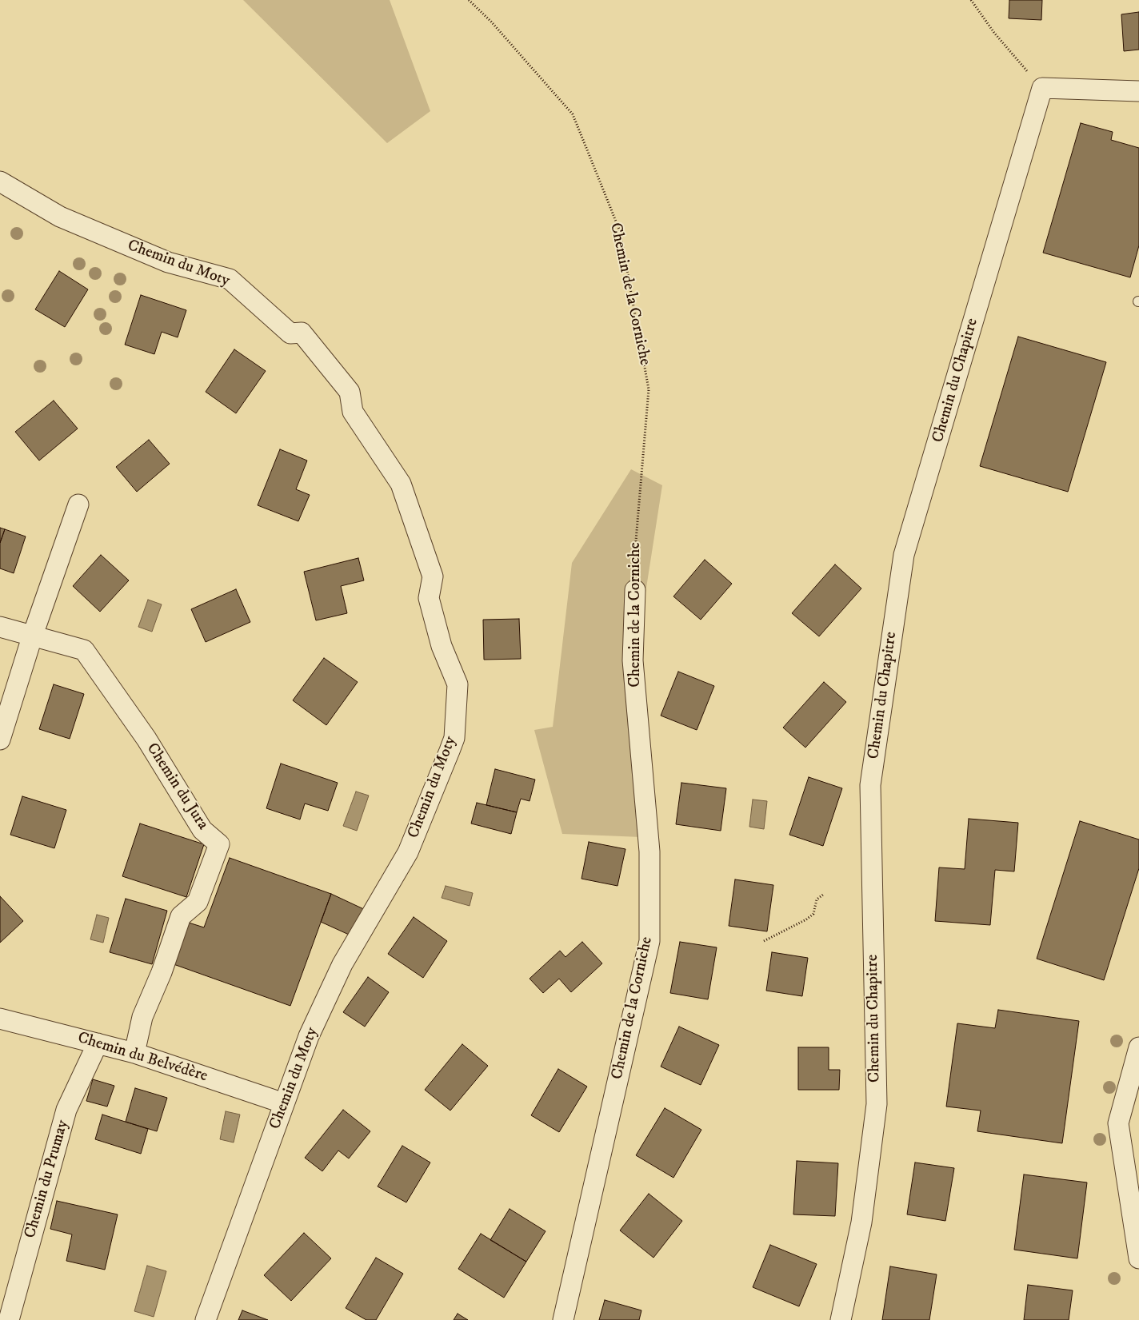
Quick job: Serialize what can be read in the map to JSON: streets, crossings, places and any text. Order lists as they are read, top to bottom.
{
  "streets": {
    "street": [
      "Chemin du Moty",
      "Chemin de la Corniche",
      "Chemin du Chapitre",
      "Chemin du Jura",
      "Chemin du Belvédère",
      "Chemin du Prumay"
    ]
  },
  "crossings": [
    ["Chemin du Moty", "Chemin du Belvédère"],
    ["Chemin du Jura", "Chemin du Belvédère"],
    ["Chemin du Belvédère", "Chemin du Prumay"]
  ]
}
